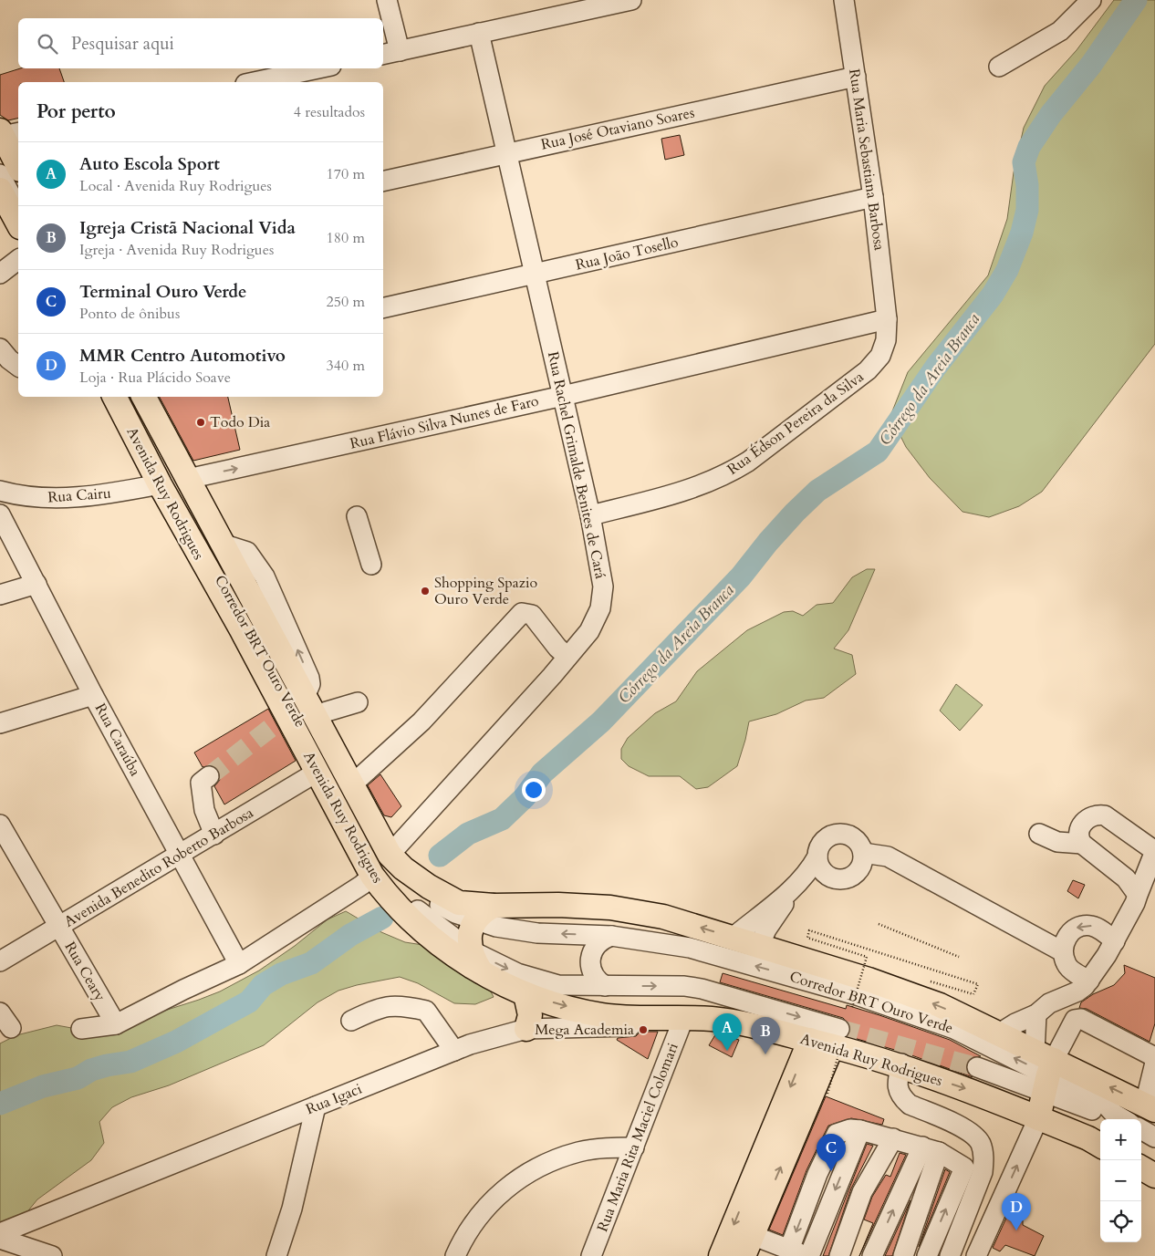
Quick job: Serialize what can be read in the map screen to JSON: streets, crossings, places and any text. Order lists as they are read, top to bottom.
{
  "streets": {
    "main road": ["Avenida Ruy Rodrigues"],
    "street": [
      "Rua José Otaviano Soares",
      "Rua Maria Sebastiana Barbosa",
      "Rua João Tosello",
      "Rua Flávio Silva Nunes de Faro",
      "Rua Édson Pereira da Silva",
      "Rua Rachel Grimalde Benites de Cará",
      "Rua Cairu",
      "Corredor BRT Ouro Verde",
      "Rua Caraúba",
      "Avenida Benedito Roberto Barbosa",
      "Rua Ceary",
      "Rua Igaci",
      "Rua Maria Rita Maciel Colomari"
    ]
  },
  "crossings": [
    ["Rua José Otaviano Soares", "Rua Maria Sebastiana Barbosa"],
    ["Rua José Otaviano Soares", "Rua Rachel Grimalde Benites de Cará"],
    ["Rua Maria Sebastiana Barbosa", "Rua João Tosello"],
    ["Rua Maria Sebastiana Barbosa", "Rua Flávio Silva Nunes de Faro"],
    ["Rua Maria Sebastiana Barbosa", "Rua Édson Pereira da Silva"],
    ["Rua João Tosello", "Rua Rachel Grimalde Benites de Cará"],
    ["Rua Flávio Silva Nunes de Faro", "Rua Édson Pereira da Silva"],
    ["Rua Flávio Silva Nunes de Faro", "Rua Rachel Grimalde Benites de Cará"],
    ["Rua Flávio Silva Nunes de Faro", "Avenida Ruy Rodrigues"],
    ["Rua Flávio Silva Nunes de Faro", "Rua Cairu"],
    ["Rua Flávio Silva Nunes de Faro", "Corredor BRT Ouro Verde"],
    ["Rua Édson Pereira da Silva", "Rua Rachel Grimalde Benites de Cará"],
    ["Rua Rachel Grimalde Benites de Cará", "Avenida Ruy Rodrigues"],
    ["Rua Rachel Grimalde Benites de Cará", "Corredor BRT Ouro Verde"],
    ["Rua Rachel Grimalde Benites de Cará", "Rua Caraúba"],
    ["Rua Rachel Grimalde Benites de Cará", "Rua Ceary"],
    ["Avenida Ruy Rodrigues", "Rua Cairu"],
    ["Avenida Ruy Rodrigues", "Corredor BRT Ouro Verde"],
    ["Avenida Ruy Rodrigues", "Avenida Benedito Roberto Barbosa"],
    ["Avenida Ruy Rodrigues", "Rua Igaci"],
    ["Avenida Ruy Rodrigues", "Rua Maria Rita Maciel Colomari"],
    ["Rua Cairu", "Corredor BRT Ouro Verde"],
    ["Rua Caraúba", "Avenida Benedito Roberto Barbosa"],
    ["Avenida Benedito Roberto Barbosa", "Rua Ceary"],
    ["Rua Igaci", "Rua Maria Rita Maciel Colomari"]
  ],
  "one_way": ["Rua Flávio Silva Nunes de Faro"],
  "water": ["Córrego da Areia Branca"],
  "places": ["Todo Dia", "Shopping Spazio Ouro Verde", "Mega Academia"],
  "page": {
    "search": "Pesquisar aqui",
    "heading": ["Por perto", "4 resultados"],
    "list": [
      {
        "mark": "A",
        "name": "Auto Escola Sport",
        "note": "Local · Avenida Ruy Rodrigues",
        "value": "170 m"
      },
      {
        "mark": "B",
        "name": "Igreja Cristã Nacional Vida",
        "note": "Igreja · Avenida Ruy Rodrigues",
        "value": "180 m"
      },
      {
        "mark": "C",
        "name": "Terminal Ouro Verde",
        "note": "Ponto de ônibus",
        "value": "250 m"
      },
      {
        "mark": "D",
        "name": "MMR Centro Automotivo",
        "note": "Loja · Rua Plácido Soave",
        "value": "340 m"
      }
    ],
    "pins": [
      "A",
      "B",
      "C",
      "D"
    ],
    "map_buttons": ["+", "−"]
  }
}
